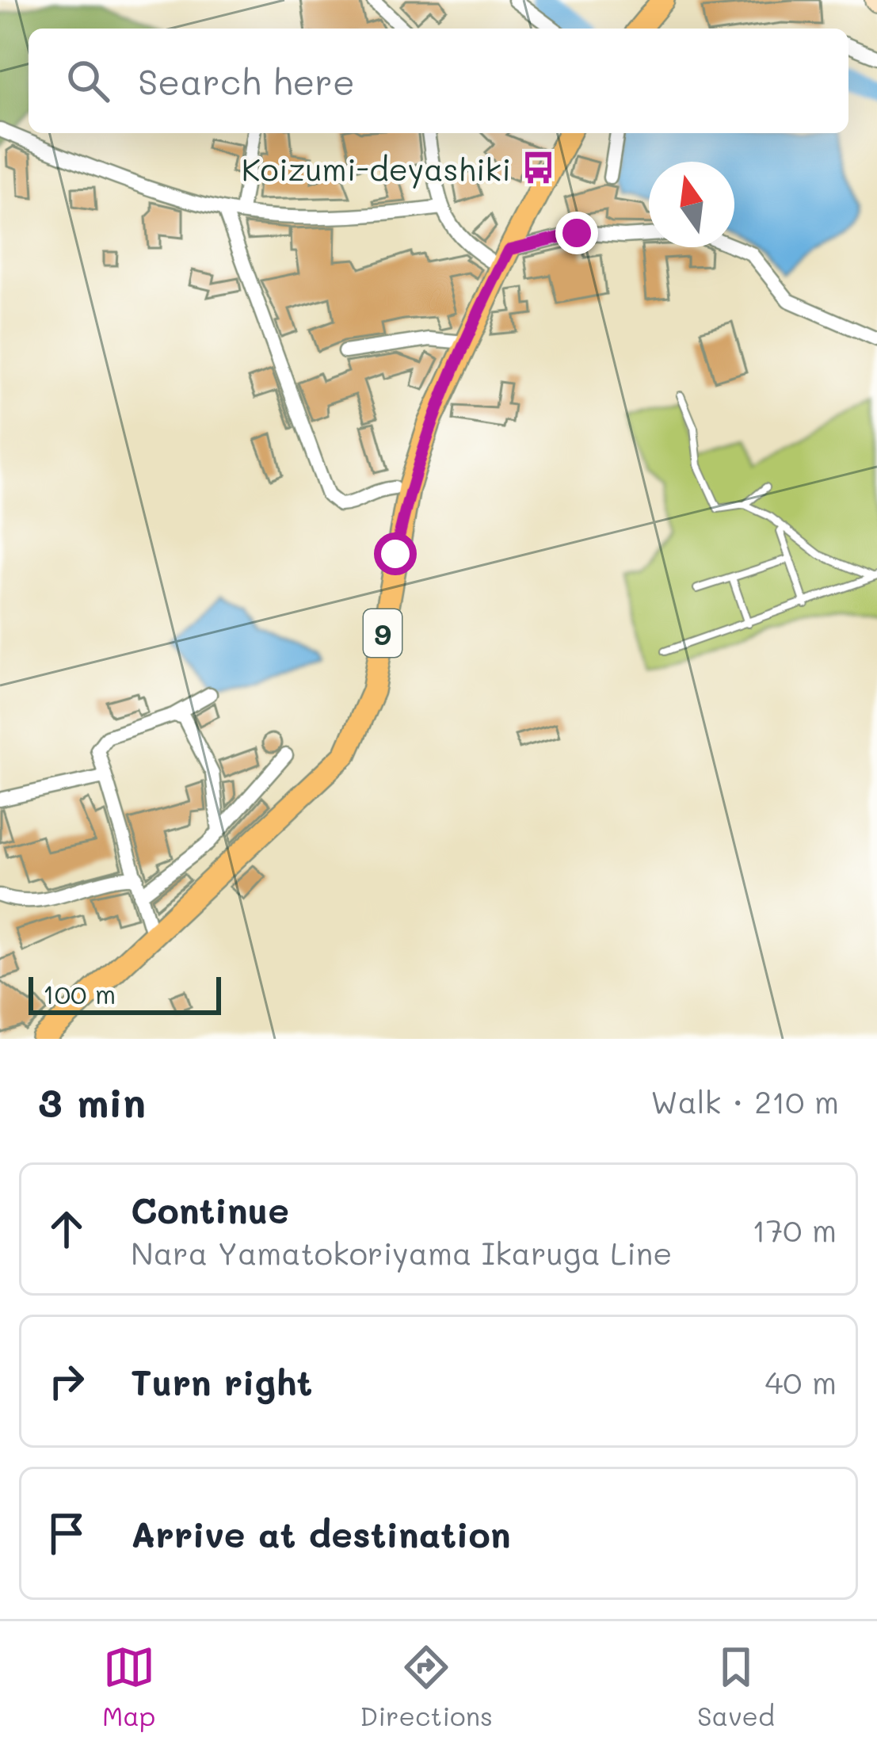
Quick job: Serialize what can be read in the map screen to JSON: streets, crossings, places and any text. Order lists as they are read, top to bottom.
{
  "streets": {
    "main road": ["9"]
  },
  "places": {
    "bus stop": ["Koizumi-deyashiki"]
  },
  "scale_bar": "100 m",
  "north": "top",
  "page": {
    "search": "Search here",
    "scale": "100 m",
    "heading": ["3 min", "Walk · 210 m"],
    "list": [
      ["Continue", "Nara Yamatokoriyama Ikaruga Line", "170 m"],
      ["Turn right", "40 m"],
      "Arrive at destination"
    ],
    "nav": ["Map", "Directions", "Saved"]
  }
}
